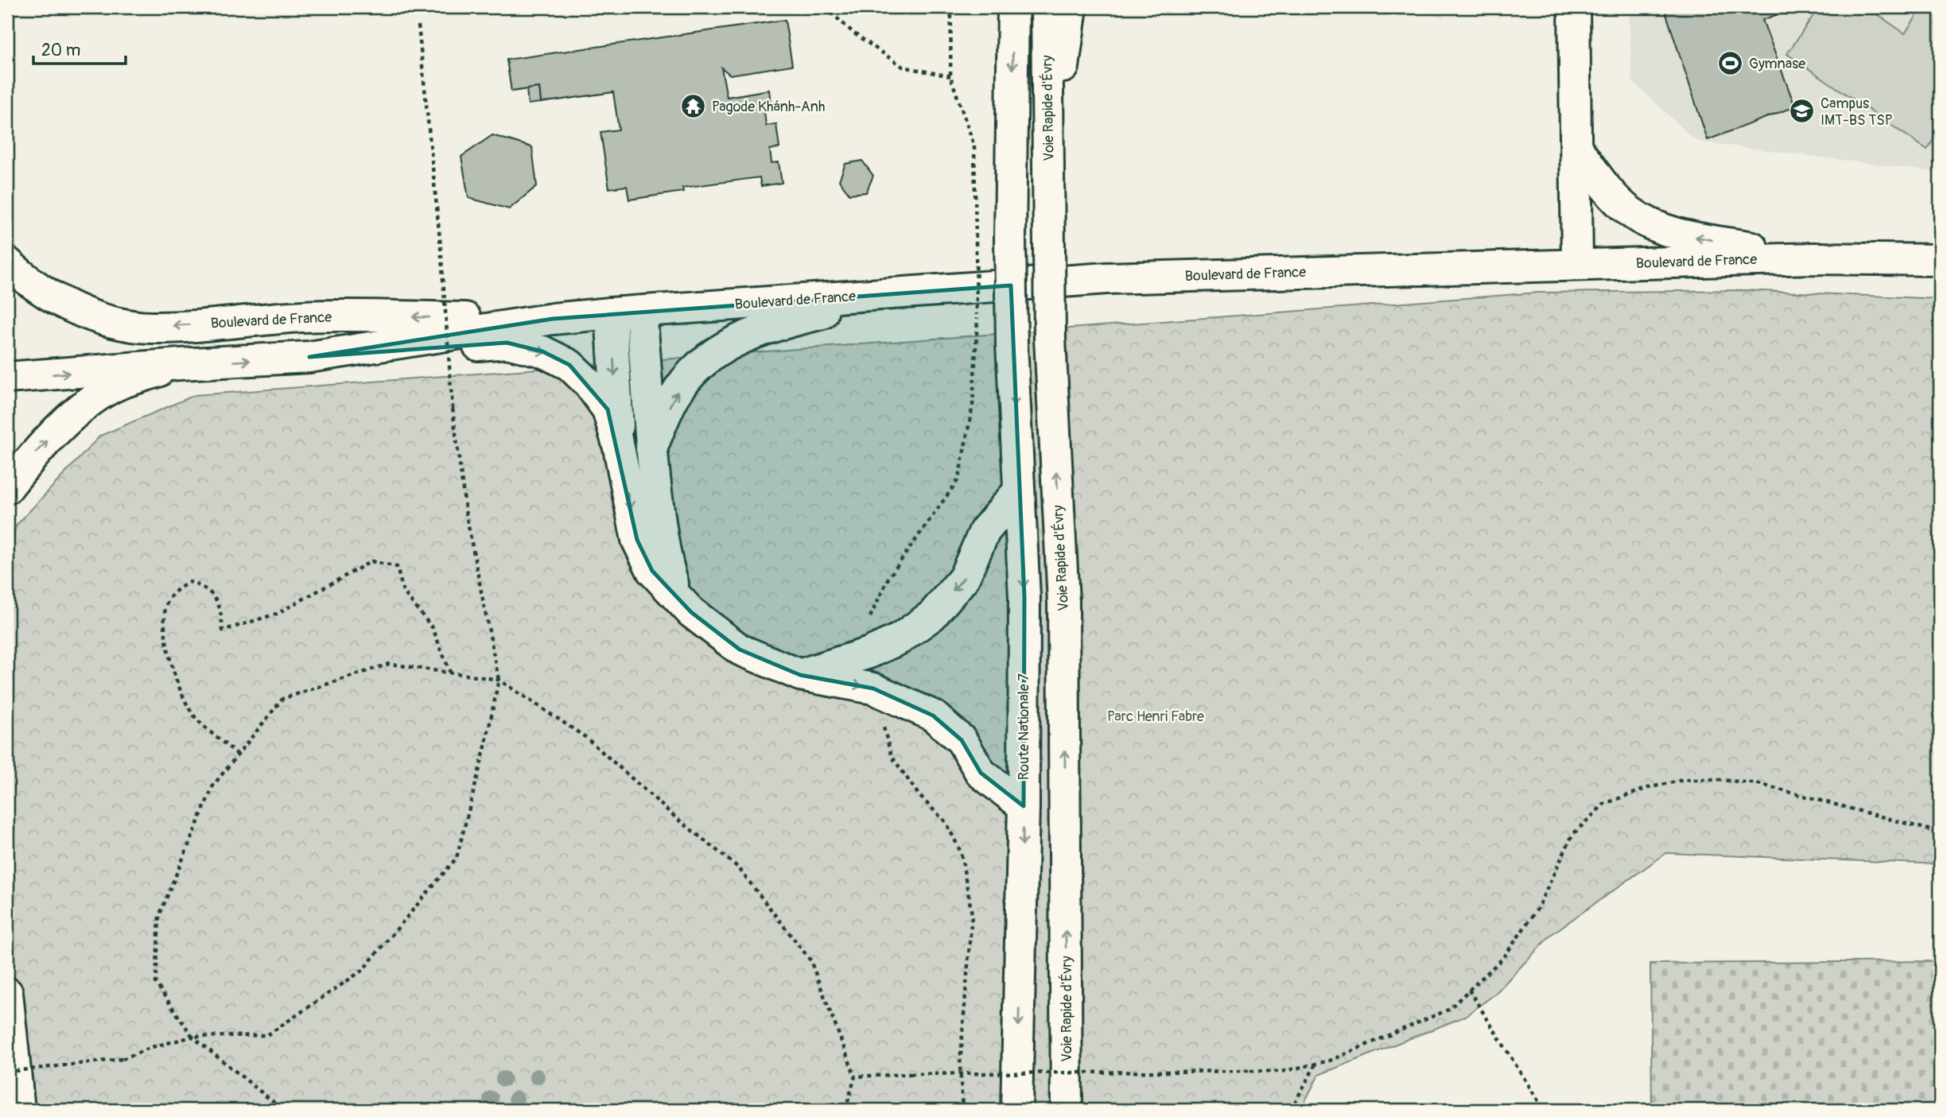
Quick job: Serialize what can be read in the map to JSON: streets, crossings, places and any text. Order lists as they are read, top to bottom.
{
  "streets": {
    "main road": ["Voie Rapide d'Évry", "Boulevard de France", "Route Nationale 7"]
  },
  "one_way": ["Voie Rapide d'Évry", "Route Nationale 7"],
  "parks": ["Parc Henri Fabre"],
  "places": {
    "sports": ["Gymnase"],
    "temple": ["Pagode Khánh-Anh"],
    "school or university": ["Campus IMT-BS TSP"]
  },
  "scale_bar": "20 m"
}
